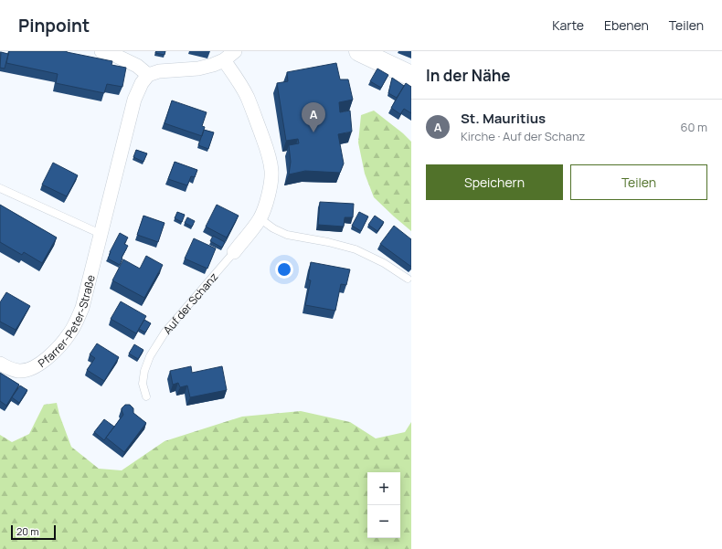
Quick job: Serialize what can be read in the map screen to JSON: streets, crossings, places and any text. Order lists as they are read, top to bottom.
{
  "streets": {
    "street": ["Auf der Schanz", "Pfarrer-Peter-Straße"]
  },
  "scale_bar": "20 m",
  "page": {
    "header": "Pinpoint",
    "nav": ["Karte", "Ebenen", "Teilen"],
    "heading": "In der Nähe",
    "list": [
      {
        "mark": "A",
        "name": "St. Mauritius",
        "note": "Kirche · Auf der Schanz",
        "value": "60 m"
      }
    ],
    "pins": "A",
    "buttons": ["Speichern", "Teilen"],
    "map_buttons": ["+", "−"],
    "scale": "20 m"
  }
}
